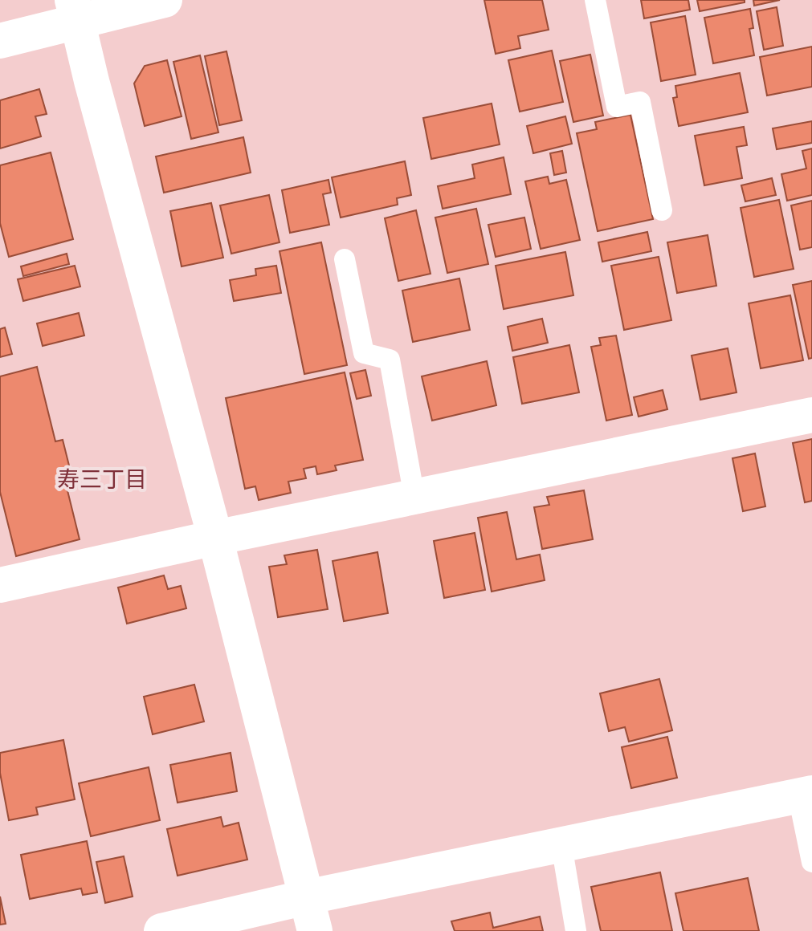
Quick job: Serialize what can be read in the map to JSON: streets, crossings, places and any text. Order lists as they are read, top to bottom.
{
  "districts": ["寿三丁目"]
}
